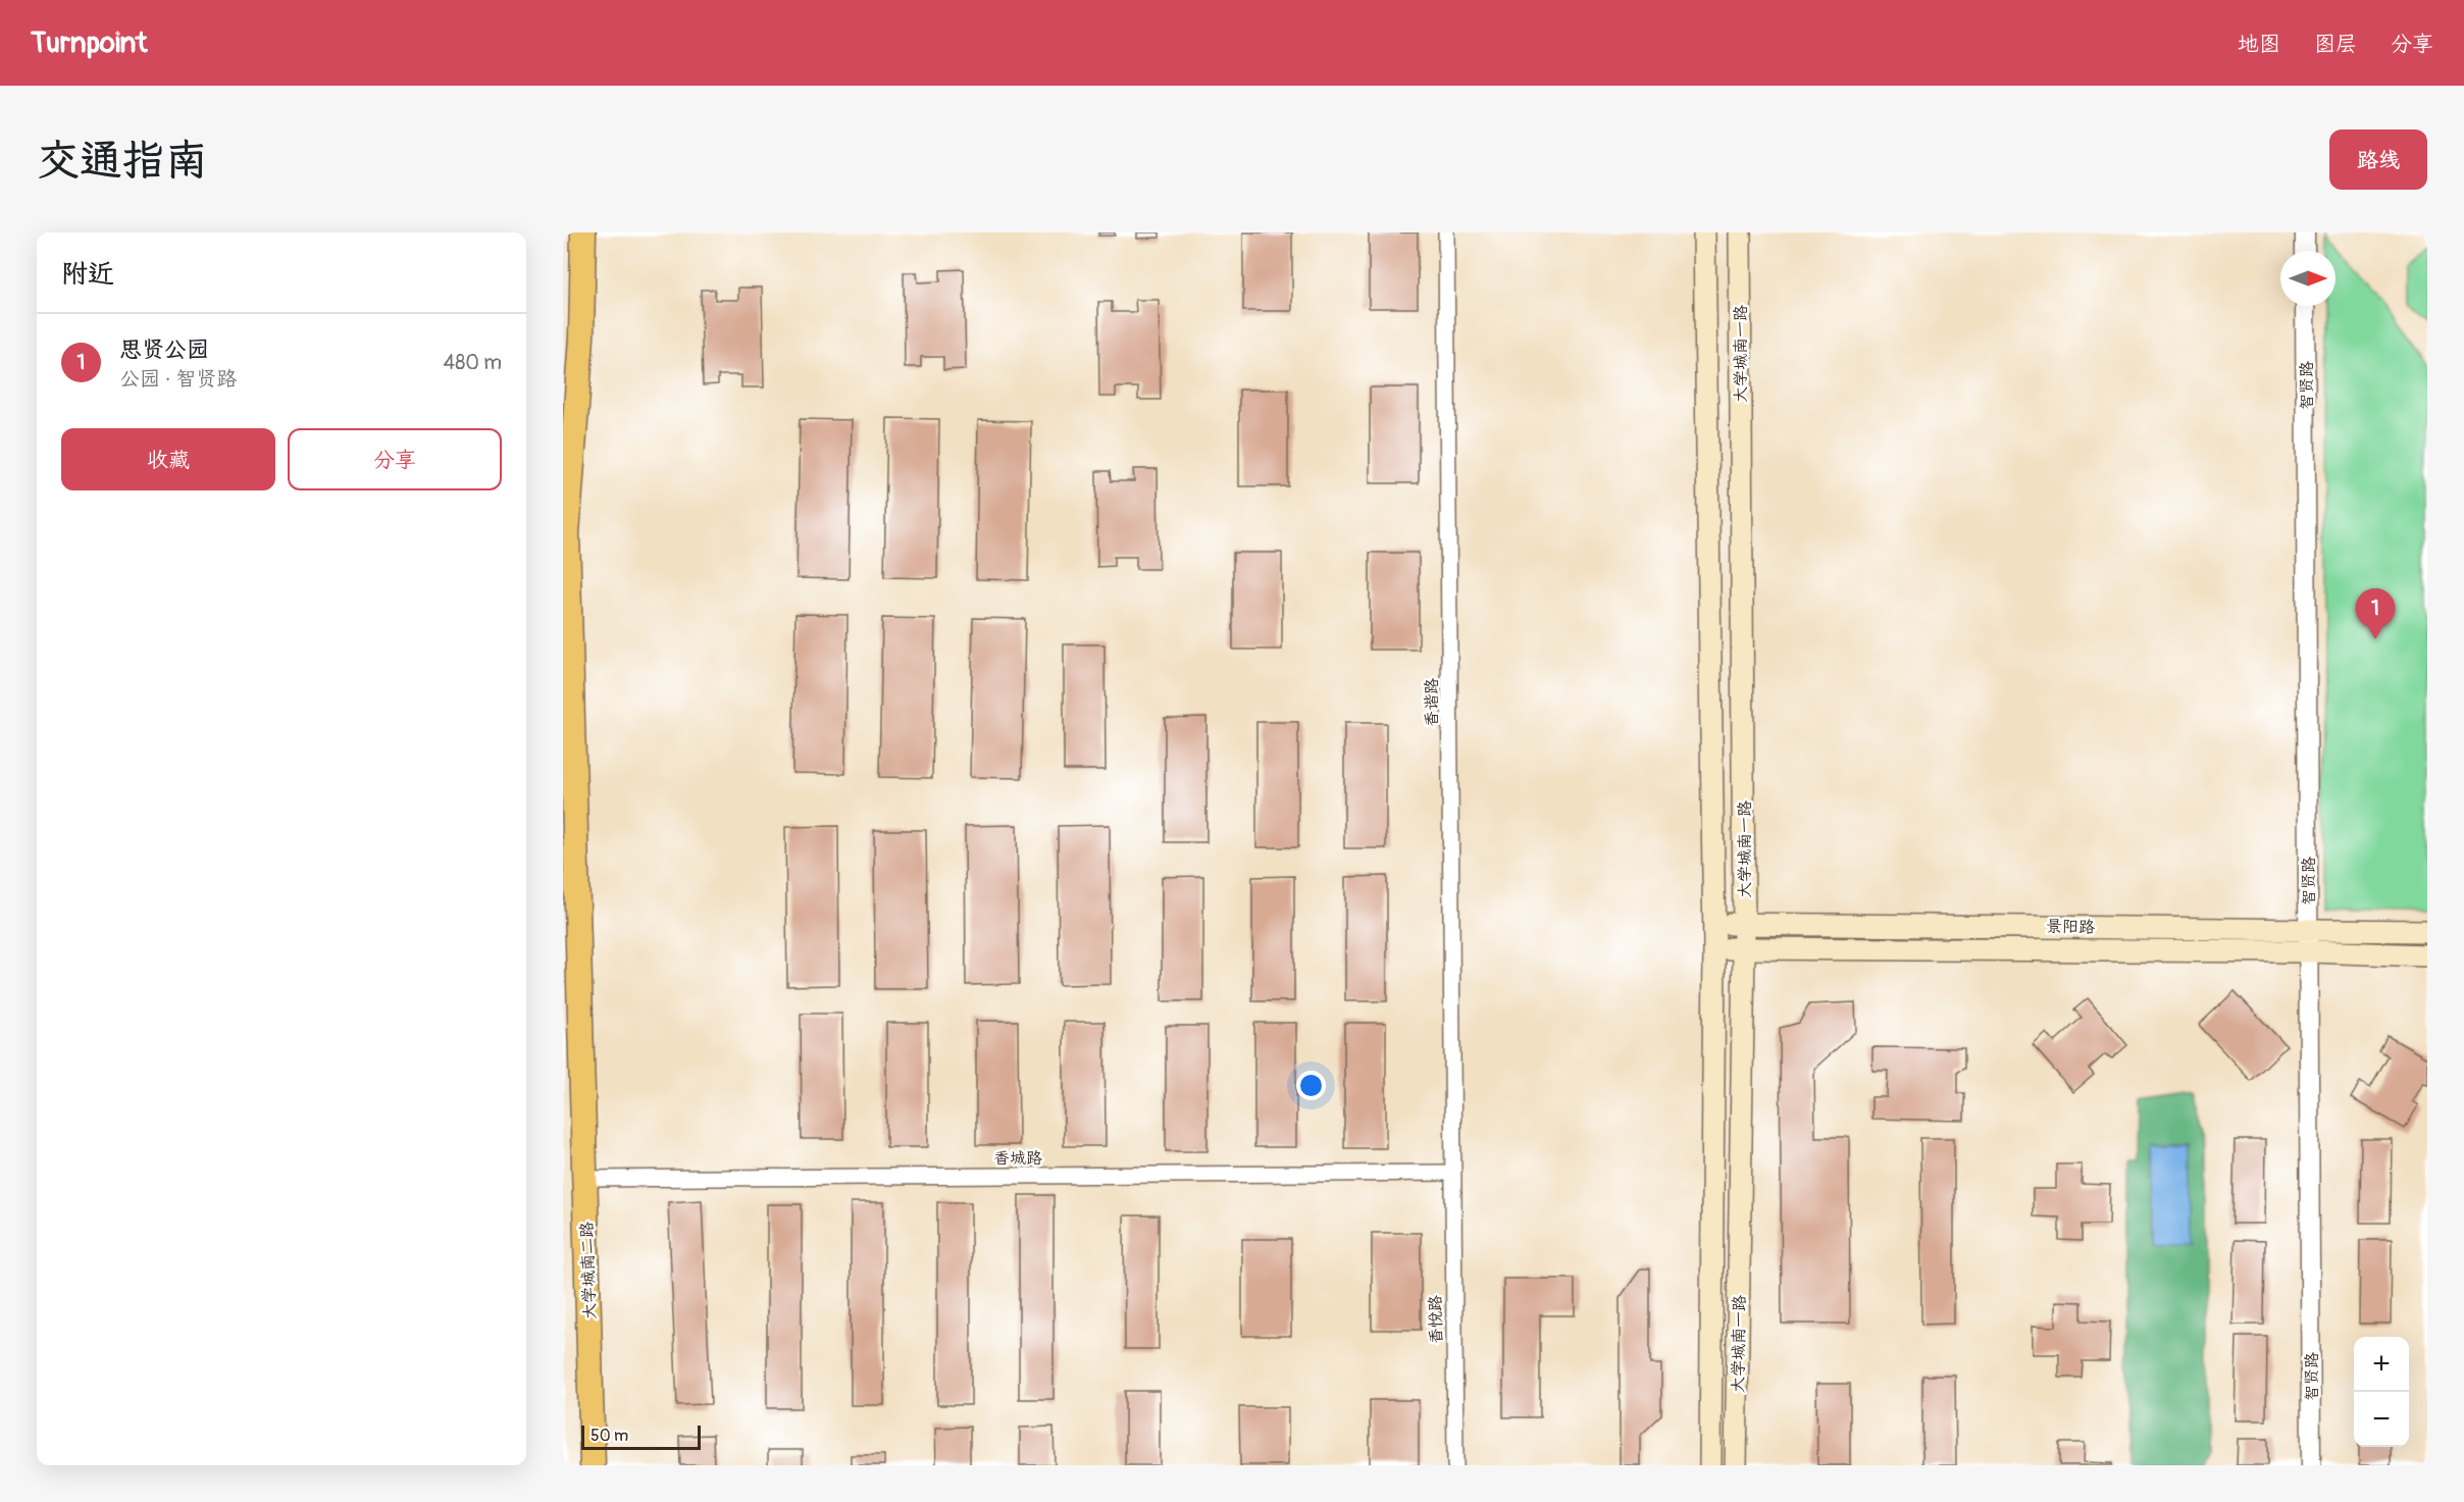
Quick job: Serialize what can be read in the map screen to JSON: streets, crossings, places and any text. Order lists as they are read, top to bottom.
{
  "streets": {
    "highway": ["大学城南二路"],
    "main road": ["大学城南一路", "景阳路"],
    "street": [
      "智贤路",
      "香谐路",
      "香城路",
      "香悦路"
    ]
  },
  "crossings": [
    ["大学城南一路", "景阳路"],
    ["智贤路", "景阳路"],
    ["香谐路", "香城路"],
    ["香谐路", "香悦路"],
    ["香城路", "大学城南二路"],
    ["香城路", "香悦路"]
  ],
  "scale_bar": "50 m",
  "north": "right",
  "page": {
    "header": "Turnpoint",
    "nav": ["地图", "图层", "分享"],
    "buttons": [
      "路线",
      ["收藏", "分享"]
    ],
    "title": "交通指南",
    "heading": "附近",
    "list": [
      {
        "mark": "1",
        "name": "思贤公园",
        "note": "公园 · 智贤路",
        "value": "480 m"
      }
    ],
    "pins": "1",
    "map_buttons": ["+", "−"],
    "scale": "50 m"
  }
}
